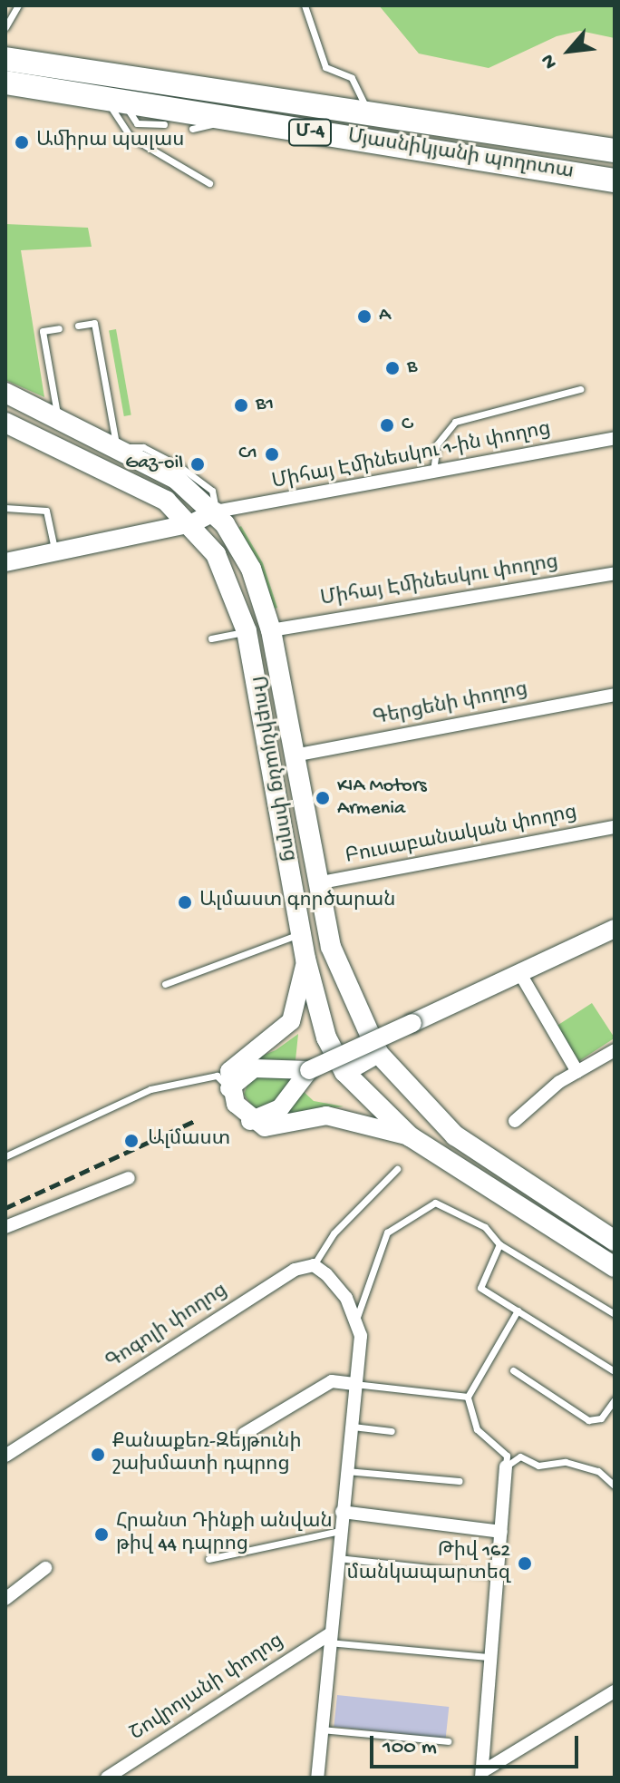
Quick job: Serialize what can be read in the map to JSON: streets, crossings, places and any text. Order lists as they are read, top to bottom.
{
  "streets": {
    "highway": ["Մ-4", "Մյասնիկյանի պողոտա"],
    "main road": ["Ռուբինյանց փողոց"],
    "street": [
      "Միհայ Էմինեսկու 1-ին փողոց",
      "Միհայ Էմինեսկու փողոց",
      "Գերցենի փողոց",
      "Բուսաբանական փողոց",
      "Գոգոլի փողոց",
      "Շովրոյանի փողոց"
    ]
  },
  "crossings": [
    ["Միհայ Էմինեսկու 1-ին փողոց", "Ռուբինյանց փողոց"],
    ["Միհայ Էմինեսկու փողոց", "Ռուբինյանց փողոց"],
    ["Գերցենի փողոց", "Ռուբինյանց փողոց"],
    ["Ռուբինյանց փողոց", "Բուսաբանական փողոց"]
  ],
  "places": [
    "Ամիրա պալաս",
    "A",
    "B",
    "B1",
    "C",
    "C1",
    "Gaz-oil",
    "KIA Motors Armenia",
    "Ալմաստ գործարան",
    "Ալմաստ",
    "Քանաքեռ-Զեյթունի շախմատի դպրոց",
    "Հրանտ Դինքի անվան թիվ 44 դպրոց",
    "Թիվ 162 մանկապարտեզ"
  ],
  "scale_bar": "100 m",
  "north": "bottom left"
}
